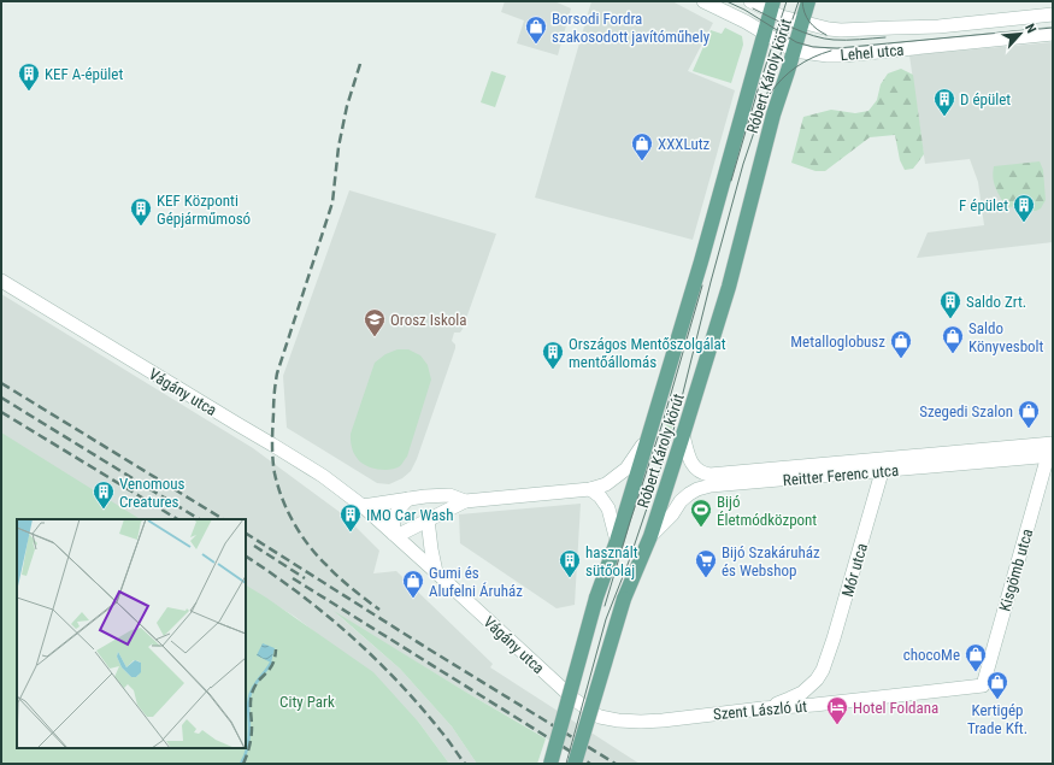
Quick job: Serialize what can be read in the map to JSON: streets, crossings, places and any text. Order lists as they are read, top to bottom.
{
  "streets": {
    "main road": ["Róbert Károly körút"],
    "street": [
      "Lehel utca",
      "Vágány utca",
      "Reitter Ferenc utca",
      "Mór utca",
      "Kisgömb utca",
      "Szent László út"
    ]
  },
  "crossings": [
    ["Lehel utca", "Róbert Károly körút"],
    ["Róbert Károly körút", "Reitter Ferenc utca"],
    ["Vágány utca", "Szent László út"],
    ["Reitter Ferenc utca", "Mór utca"],
    ["Reitter Ferenc utca", "Kisgömb utca"],
    ["Mór utca", "Szent László út"],
    ["Kisgömb utca", "Szent László út"]
  ],
  "parks": ["City Park"],
  "places": {
    "shop": [
      "Borsodi Fordra szakosodott javítóműhely",
      "XXXLutz",
      "Saldo Könyvesbolt",
      "Metalloglobusz",
      "Szegedi Szalon",
      "Gumi és Alufelni Áruház",
      "chocoMe",
      "Kertigép Trade Kft."
    ],
    "building": [
      "KEF A-épület",
      "D épület",
      "F épület",
      "KEF Központi Gépjárműmosó",
      "Saldo Zrt.",
      "Országos Mentőszolgálat mentőállomás",
      "Venomous Creatures",
      "IMO Car Wash",
      "használt sütőolaj"
    ],
    "school or university": ["Orosz Iskola"],
    "sports": ["Bijó Életmódközpont"],
    "supermarket": ["Bijó Szakáruház és Webshop"],
    "hotel": ["Hotel Foldana"]
  },
  "north": "top right"
}
